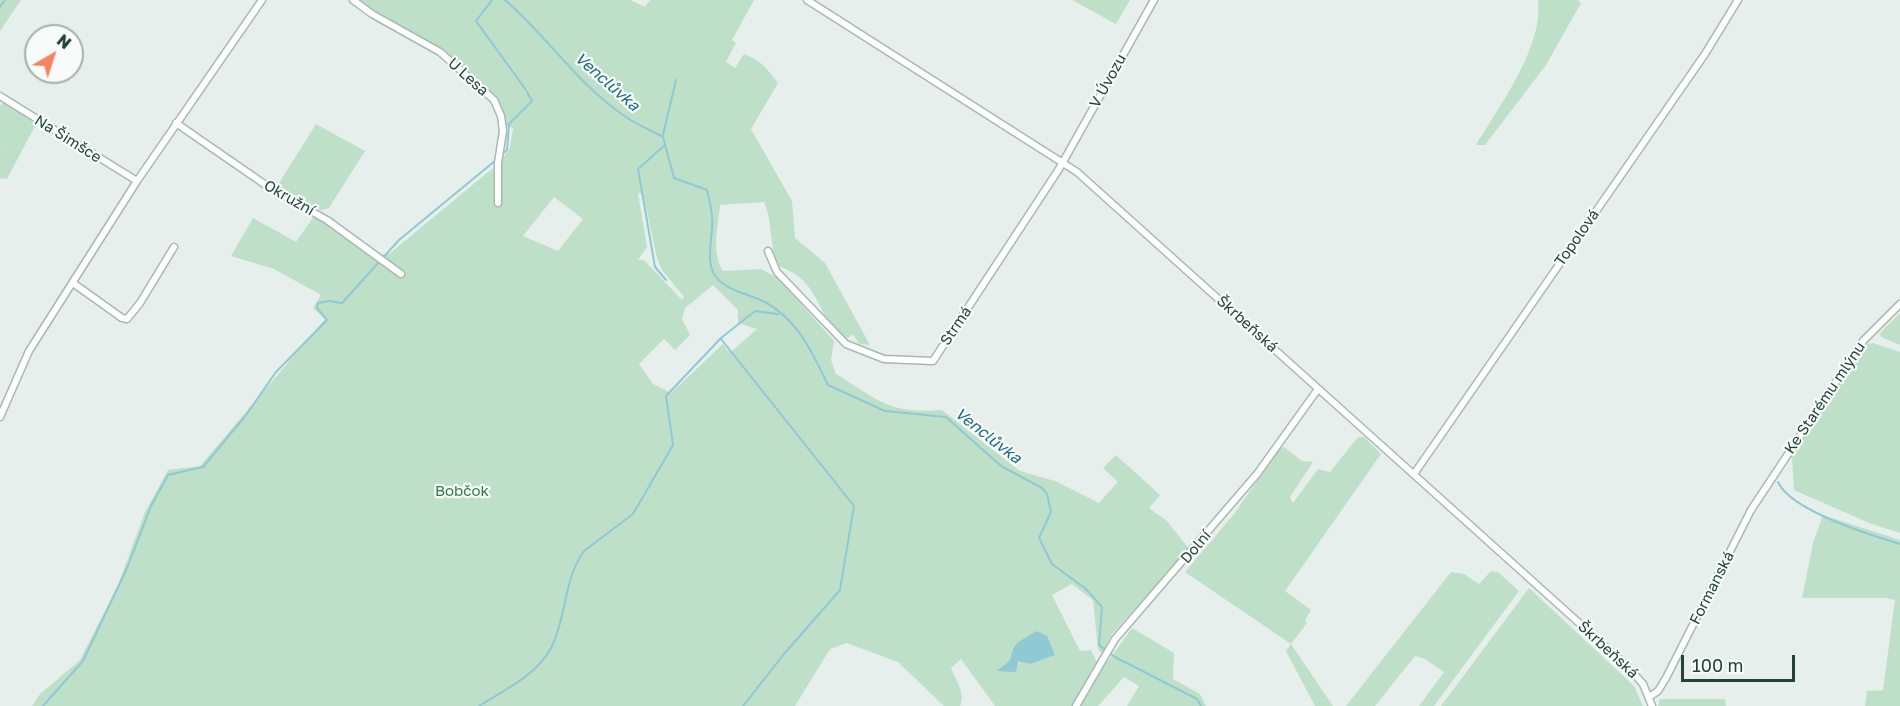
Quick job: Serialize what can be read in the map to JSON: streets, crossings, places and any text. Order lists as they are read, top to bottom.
{
  "streets": {
    "street": [
      "U Lesa",
      "V Úvozu",
      "Na Šimšce",
      "Okružní",
      "Topolová",
      "Škrbeňská",
      "Strmá",
      "Ke Starému mlýnu",
      "Dolní",
      "Formanská"
    ]
  },
  "crossings": [
    ["V Úvozu", "Škrbeňská"],
    ["V Úvozu", "Strmá"],
    ["Topolová", "Škrbeňská"],
    ["Škrbeňská", "Strmá"],
    ["Škrbeňská", "Dolní"],
    ["Škrbeňská", "Formanská"],
    ["Ke Starému mlýnu", "Formanská"]
  ],
  "water": ["Venclůvka"],
  "parks": ["Bobčok"],
  "scale_bar": "100 m",
  "north": "top right"
}
